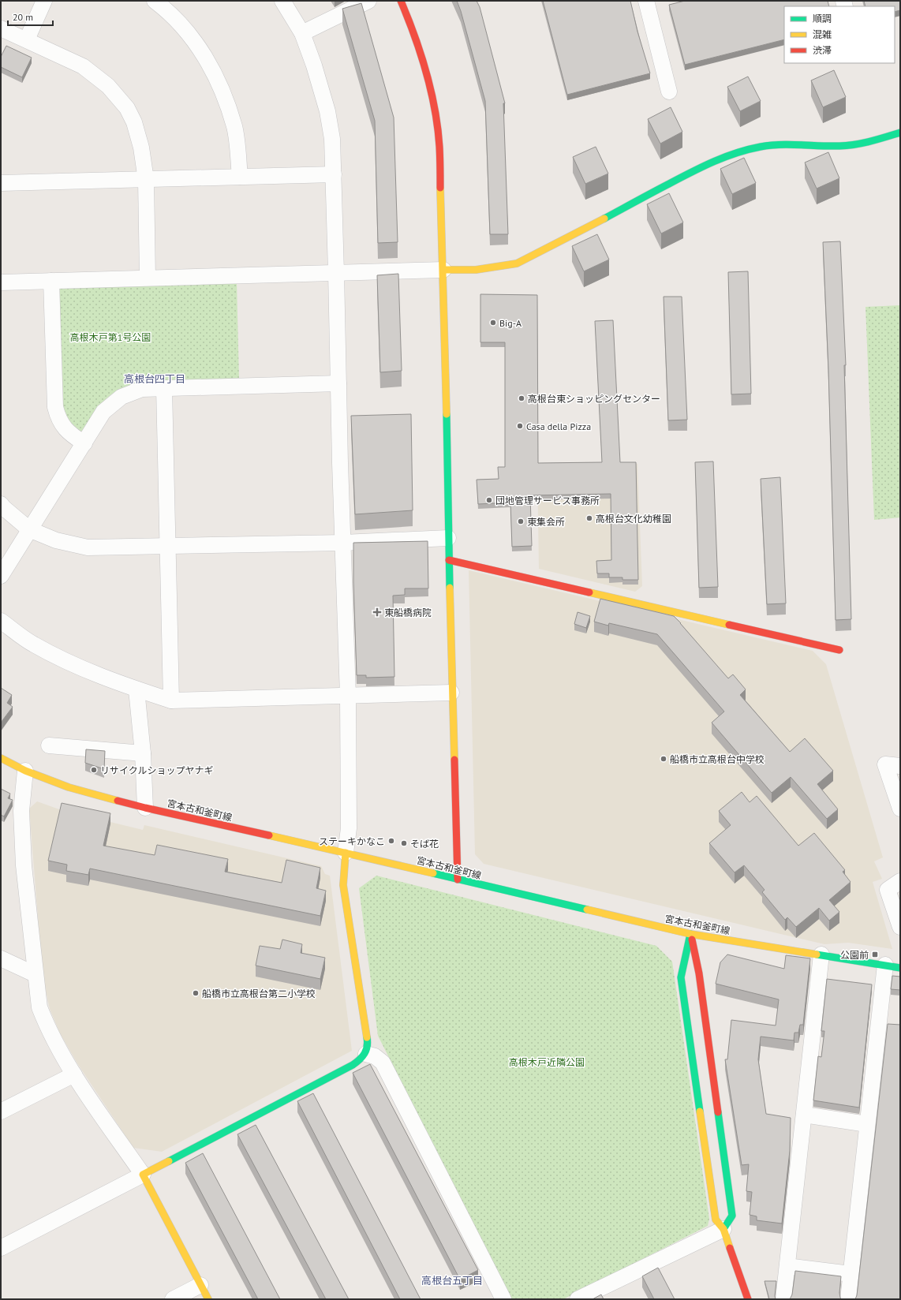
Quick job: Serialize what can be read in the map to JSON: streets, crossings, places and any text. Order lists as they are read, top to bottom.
{
  "streets": {
    "street": ["宮本古和釜町線"]
  },
  "districts": ["高根台四丁目", "高根台五丁目"],
  "parks": ["高根木戸第1号公園", "高根木戸近隣公園"],
  "places": {
    "other": [
      "Big-A",
      "高根台東ショッピングセンター",
      "Casa della Pizza",
      "団地管理サービス事務所",
      "高根台文化幼稚園",
      "東集会所",
      "船橋市立高根台中学校",
      "リサイクルショップヤナギ",
      "ステーキかなこ",
      "そば花",
      "船橋市立高根台第二小学校"
    ],
    "health": ["東船橋病院"],
    "transit": ["公園前"]
  },
  "legend": ["順調", "混雑", "渋滞"],
  "scale_bar": "20 m"
}
